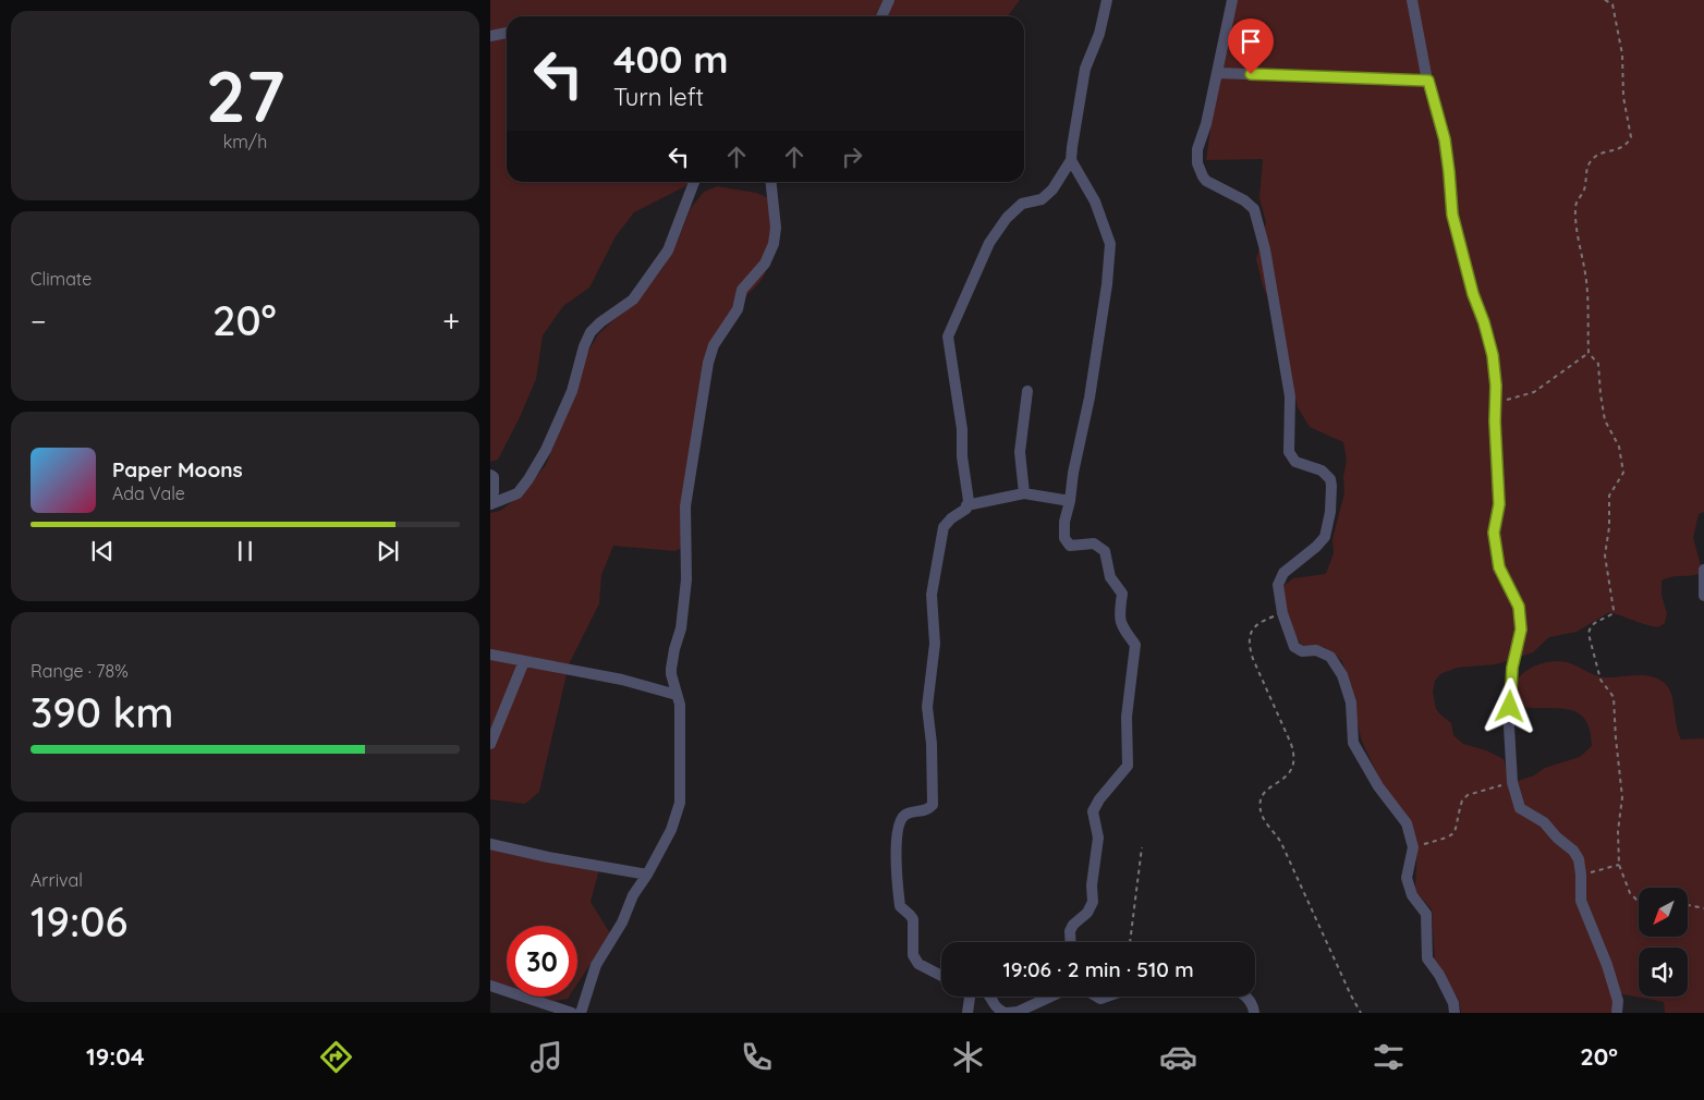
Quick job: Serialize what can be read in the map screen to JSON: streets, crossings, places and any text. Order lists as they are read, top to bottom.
{
  "north": "bottom left",
  "page": {
    "tile": [
      ["27", "km/h"],
      "Climate",
      ["Range · 78%", "390 km"],
      ["Arrival", "19:06"]
    ],
    "turn": ["400 m", "Turn left"],
    "heat": ["−", "20°", "+"],
    "song": ["Paper Moons", "Ada Vale"],
    "limit": "30",
    "trip": "19:06 · 2 min · 510 m",
    "tabs": ["19:04", "20°"]
  }
}
